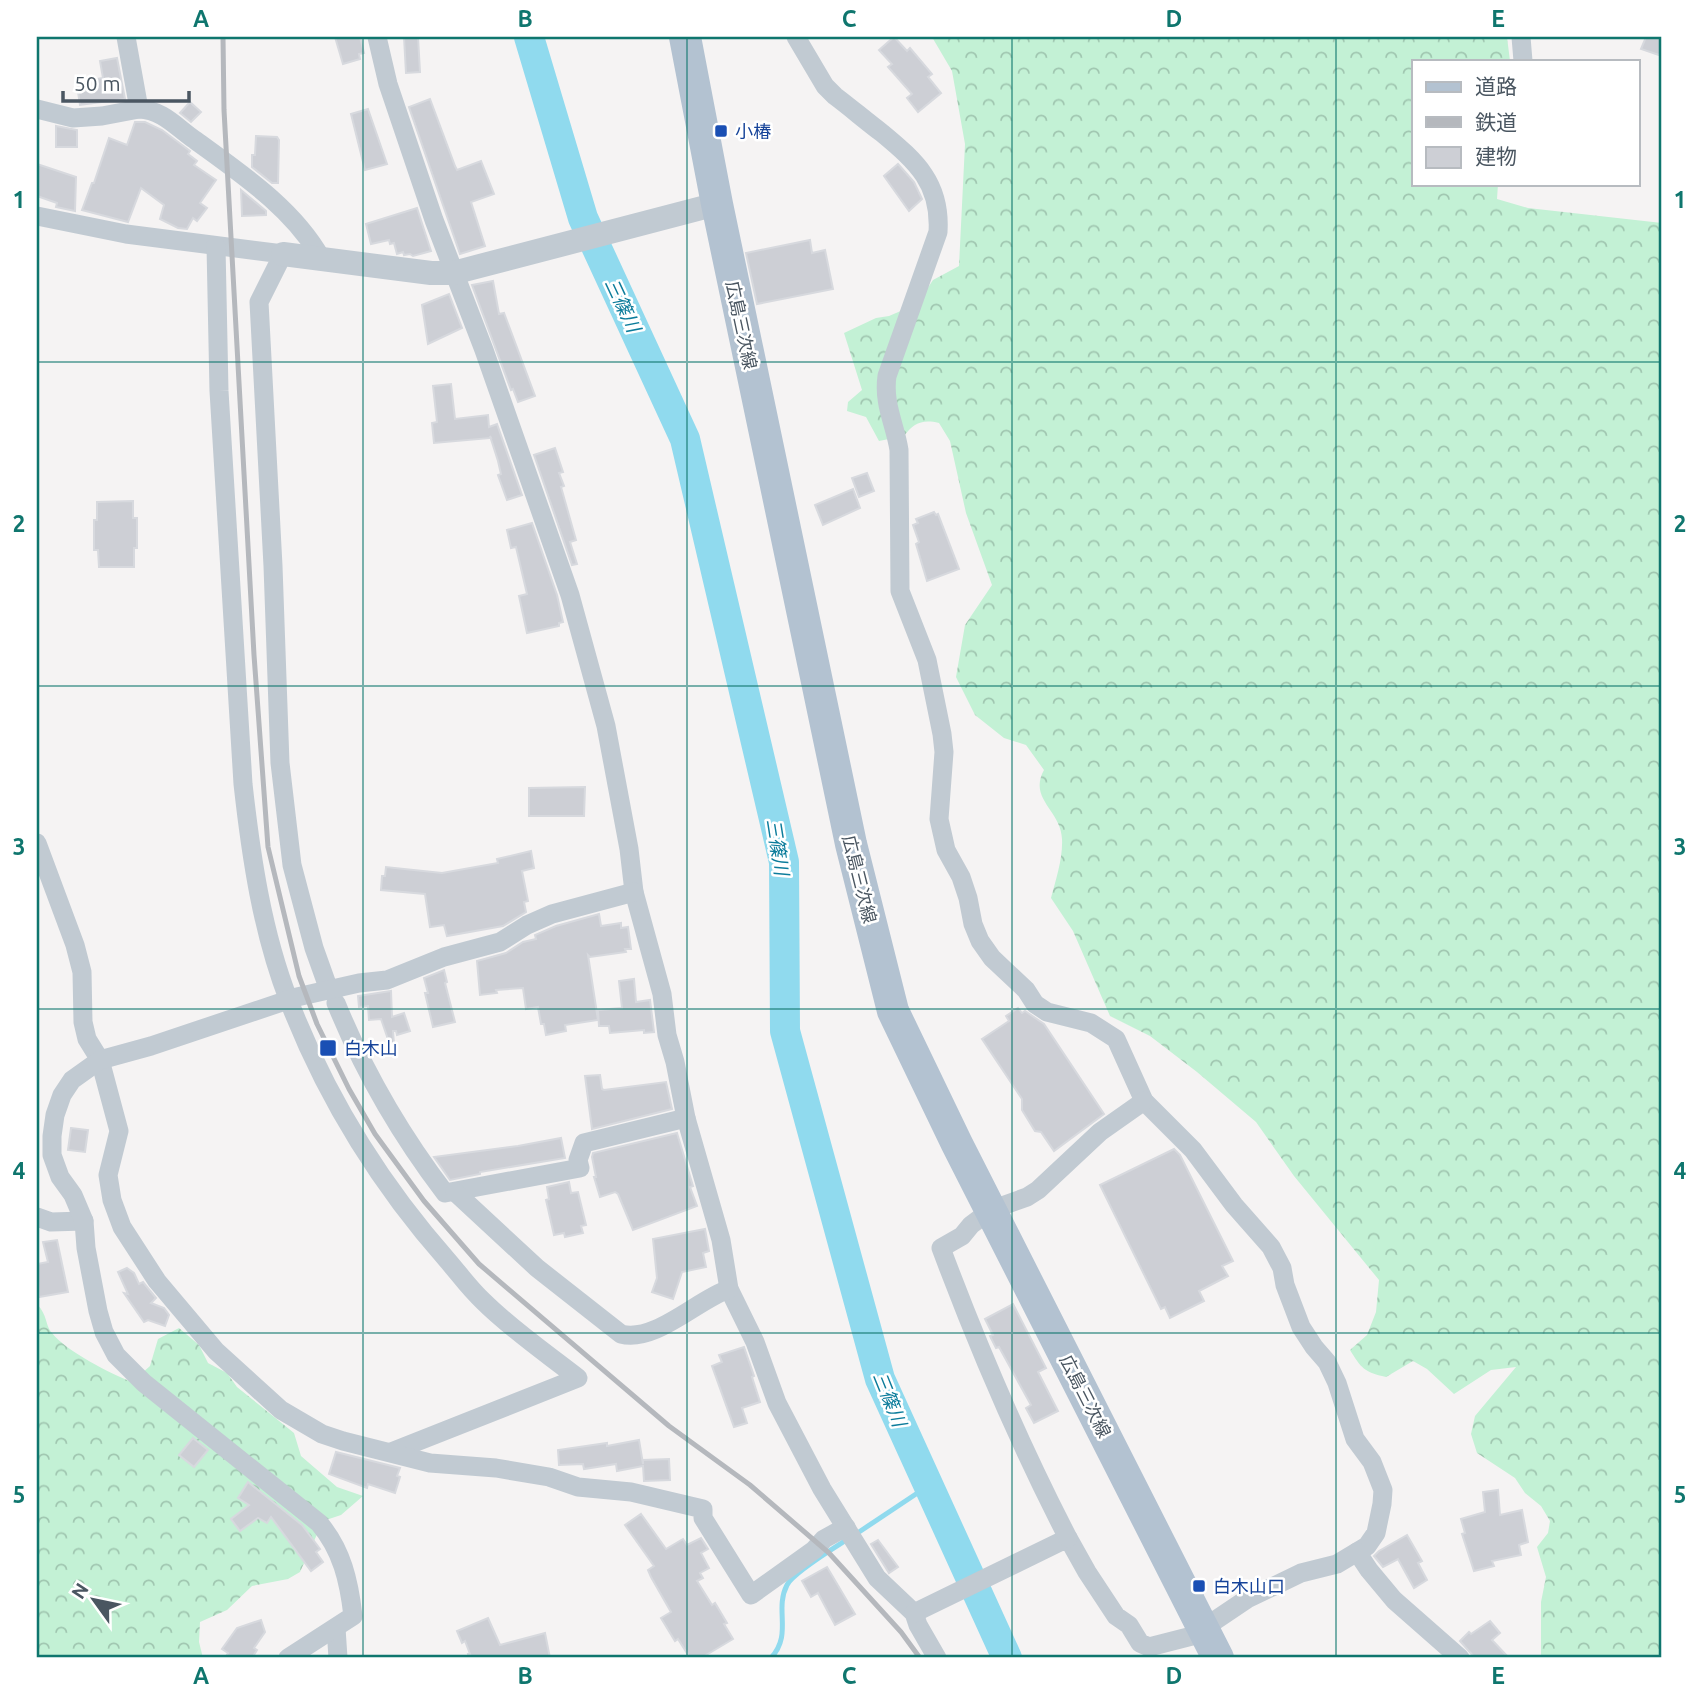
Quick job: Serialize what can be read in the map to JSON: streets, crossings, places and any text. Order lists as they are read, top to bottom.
{
  "streets": {
    "main road": ["広島三次線"]
  },
  "water": ["三篠川"],
  "places": {
    "transit": ["小椿", "白木山", "白木山口"]
  },
  "legend": ["道路", "鉄道", "建物"],
  "scale_bar": "50 m",
  "north": "top left",
  "grid": {
    "columns": [
      "A",
      "B",
      "C",
      "D",
      "E"
    ],
    "rows": [
      "1",
      "2",
      "3",
      "4",
      "5"
    ]
  }
}
